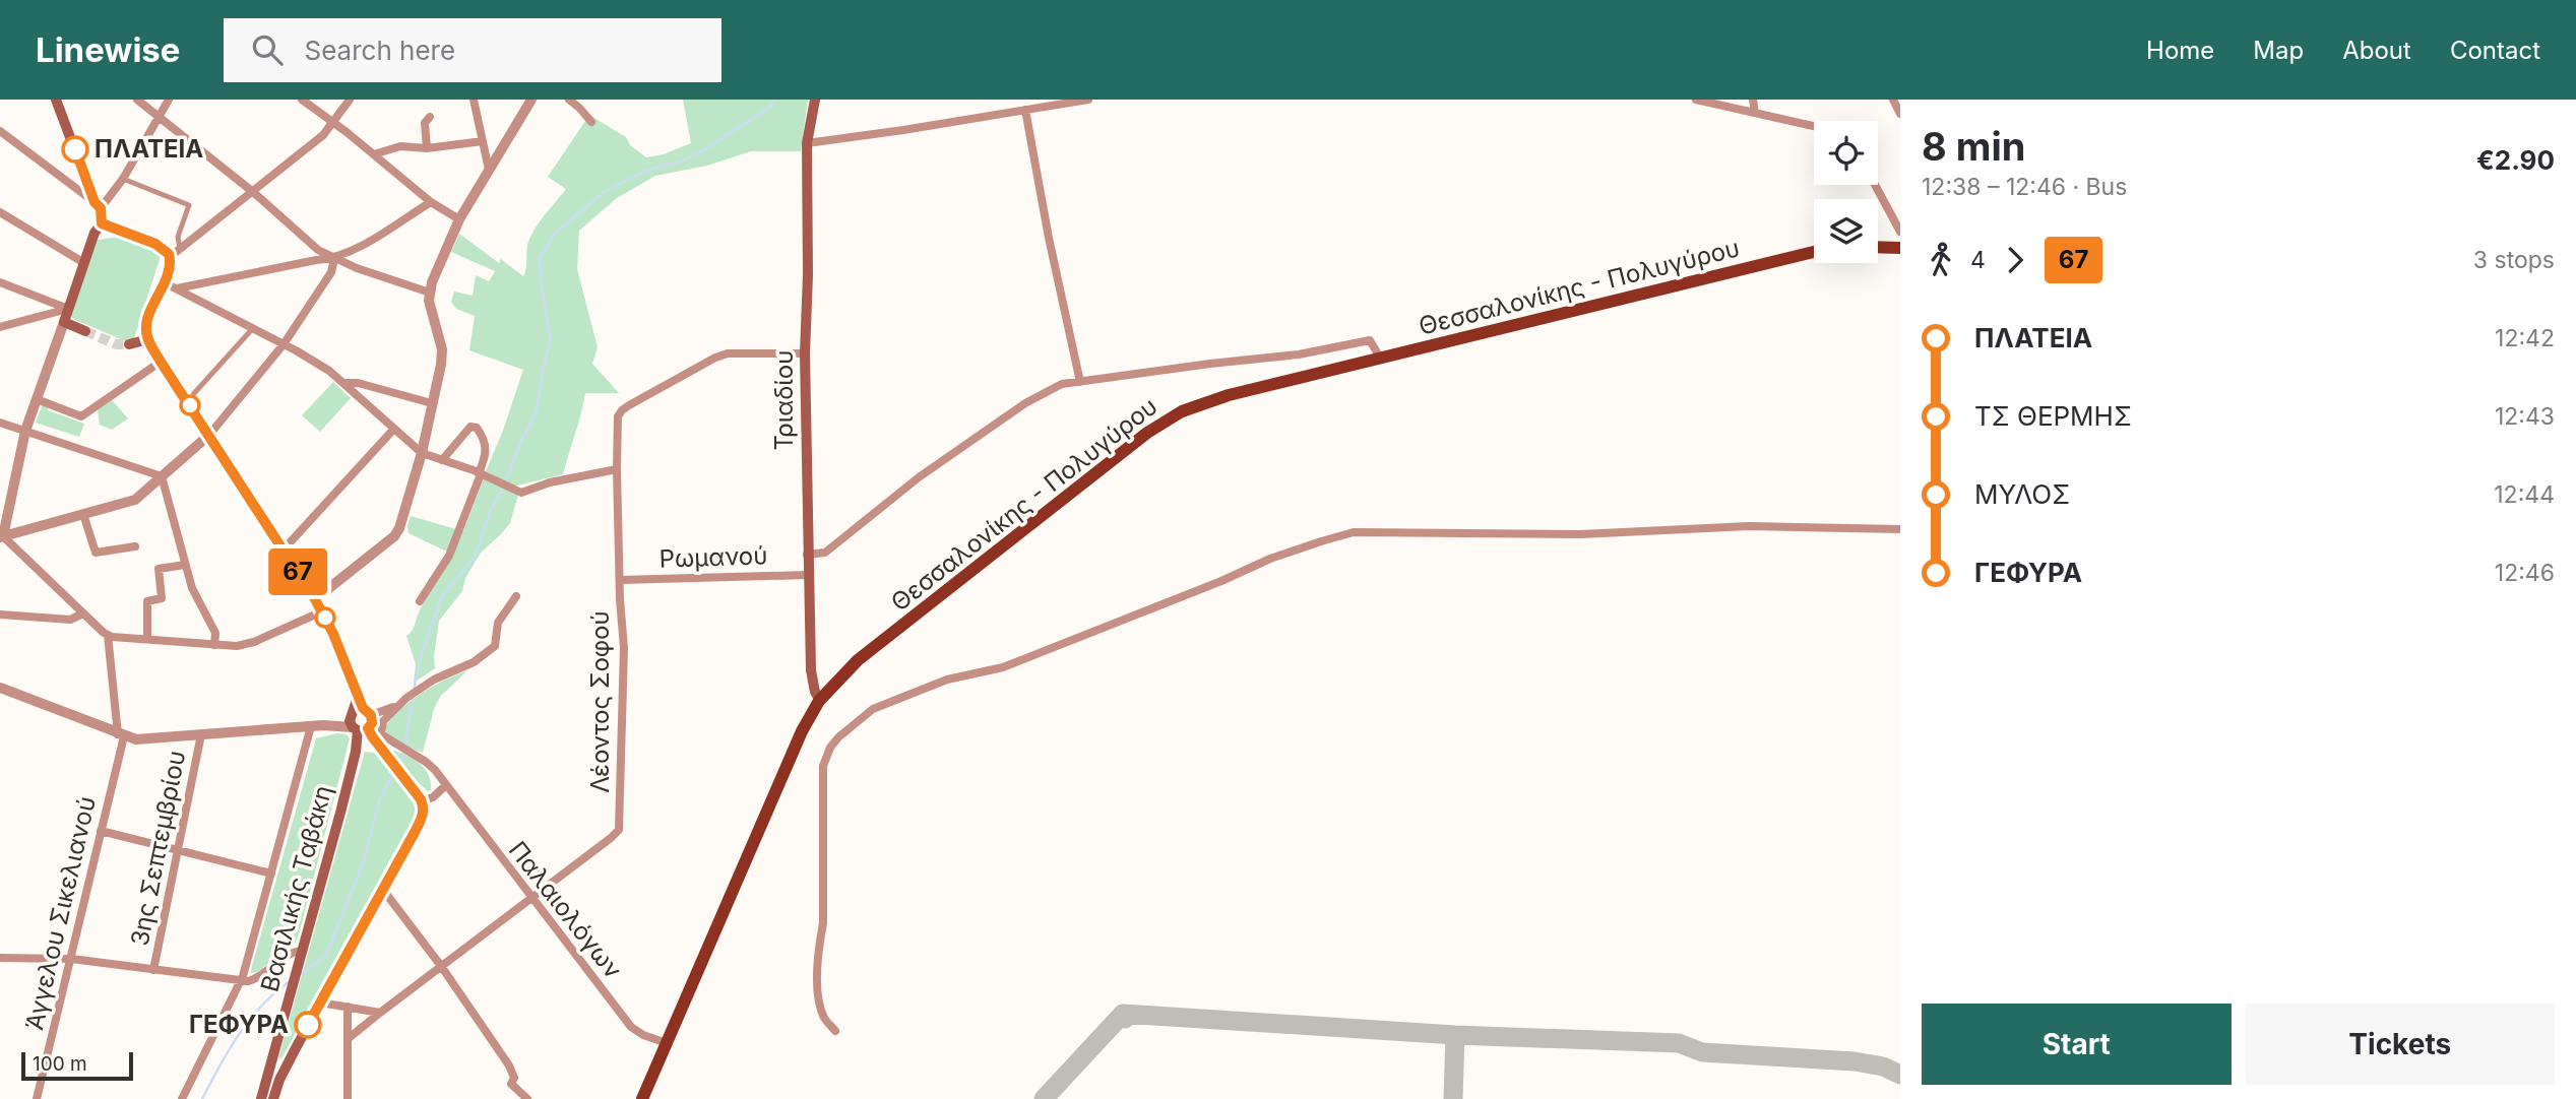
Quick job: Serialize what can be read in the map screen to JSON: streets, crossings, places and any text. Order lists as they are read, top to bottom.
{
  "streets": {
    "main road": ["Θεσσαλονίκης - Πολυγύρου", "Τριαδίου", "Βασιλικής Ταβάκη"],
    "street": [
      "Ρωμανού",
      "Λέοντος Σοφού",
      "3ης Σεπτεμβρίου",
      "Παλαιολόγων",
      "Άγγελου Σικελιανού"
    ]
  },
  "crossings": [
    ["Θεσσαλονίκης - Πολυγύρου", "Τριαδίου"],
    ["Θεσσαλονίκης - Πολυγύρου", "Παλαιολόγων"],
    ["Τριαδίου", "Ρωμανού"],
    ["Τριαδίου", "Λέοντος Σοφού"],
    ["Ρωμανού", "Λέοντος Σοφού"],
    ["Λέοντος Σοφού", "Παλαιολόγων"]
  ],
  "places": ["ΠΛΑΤΕΙΑ", "ΓΕΦΥΡΑ"],
  "lines": ["bus line 67"],
  "scale_bar": "100 m",
  "page": {
    "header": "Linewise",
    "search": "Search here",
    "nav": [
      "Home",
      "Map",
      "About",
      "Contact"
    ],
    "on_map": "67",
    "heading": ["8 min", "12:38 – 12:46 · Bus", "€2.90"],
    "legs": ["4", "67", "3 stops"],
    "list": [
      {
        "name": "ΠΛΑΤΕΙΑ",
        "value": "12:42"
      },
      {
        "name": "ΤΣ ΘΕΡΜΗΣ",
        "value": "12:43"
      },
      {
        "name": "ΜΥΛΟΣ",
        "value": "12:44"
      },
      {
        "name": "ΓΕΦΥΡΑ",
        "value": "12:46"
      }
    ],
    "buttons": ["Start", "Tickets"],
    "scale": "100 m"
  }
}
